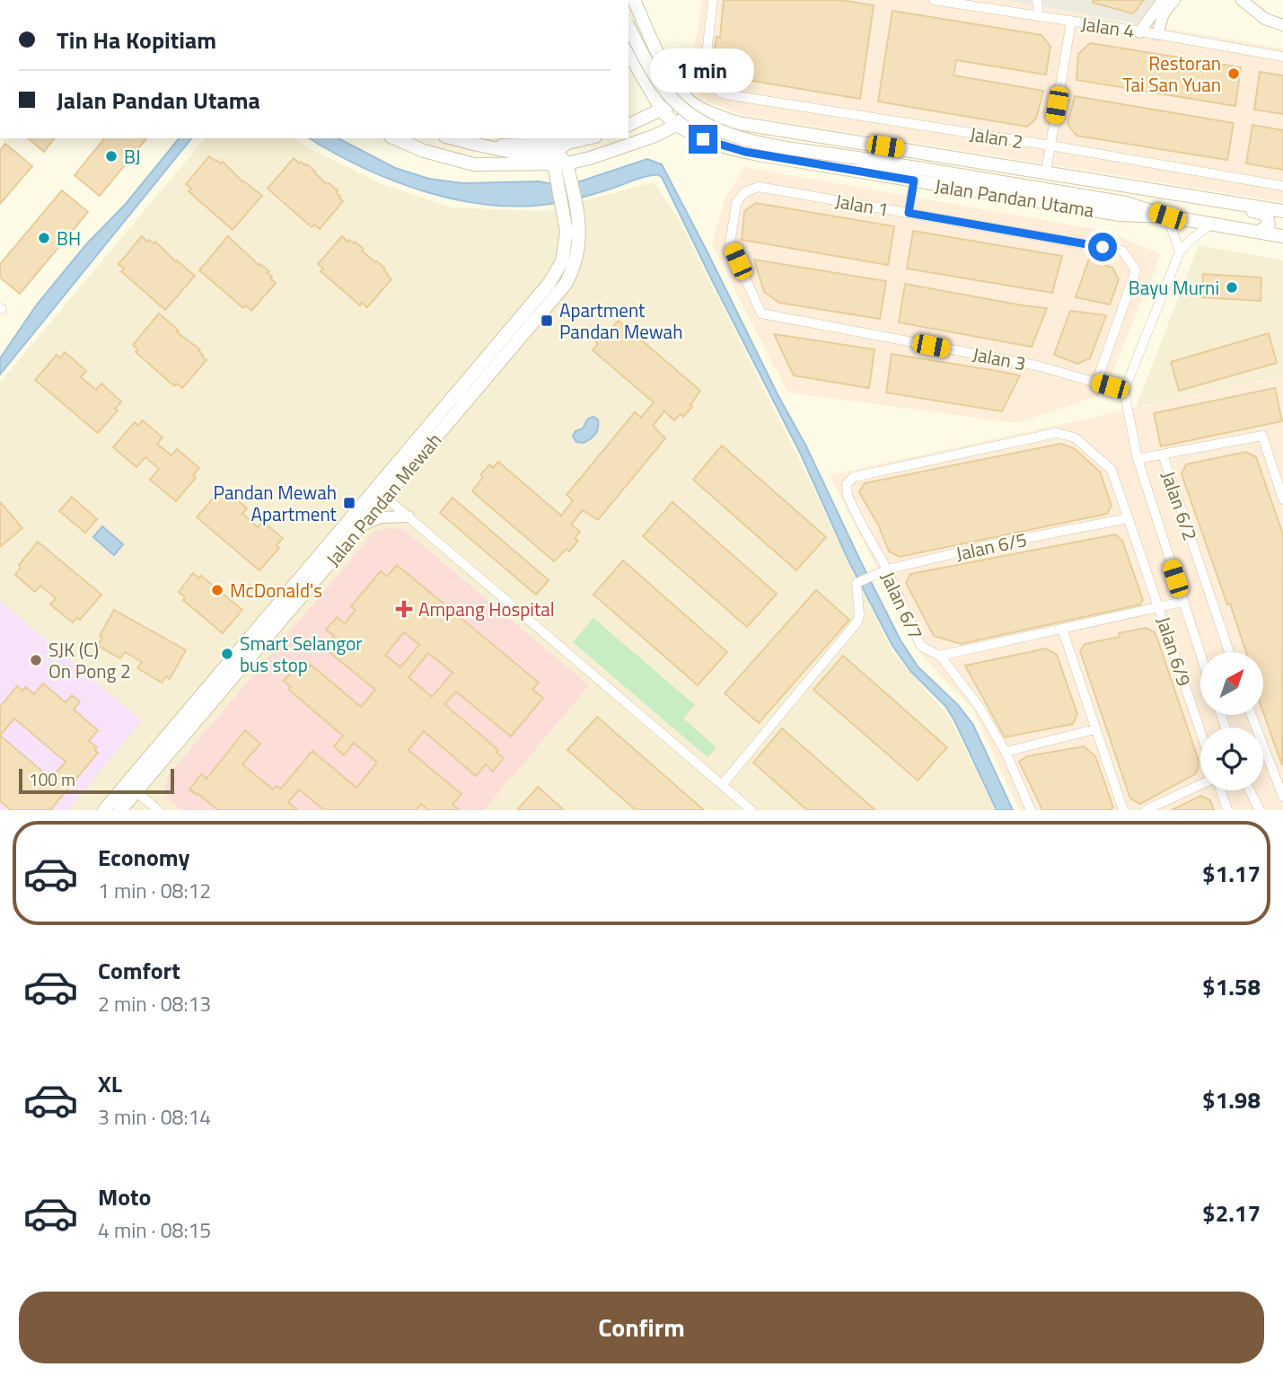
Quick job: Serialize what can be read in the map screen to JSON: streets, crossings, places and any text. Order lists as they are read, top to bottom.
{
  "streets": {
    "main road": ["Jalan Pandan Utama", "Jalan Pandan Mewah"],
    "street": [
      "Jalan 4",
      "Jalan 2",
      "Jalan 1",
      "Jalan 3",
      "Jalan 6/2",
      "Jalan 6/5",
      "Jalan 6/7",
      "Jalan 6/9"
    ]
  },
  "crossings": [
    ["Jalan 1", "Jalan 3"],
    ["Jalan 6/5", "Jalan 6/7"],
    ["Jalan 6/5", "Jalan 6/9"],
    ["Jalan 6/7", "Jalan 6/9"]
  ],
  "places": {
    "other": [
      "Restoran Tai San Yuan",
      "BJ",
      "BH",
      "Bayu Murni",
      "McDonald's",
      "Smart Selangor bus stop",
      "SJK (C) On Pong 2"
    ],
    "transit": ["Apartment Pandan Mewah", "Pandan Mewah Apartment"],
    "health": ["Ampang Hospital"]
  },
  "scale_bar": "100 m",
  "north": "top right",
  "page": {
    "banner": ["Tin Ha Kopitiam", "Jalan Pandan Utama"],
    "bubble": "1 min",
    "scale": "100 m",
    "list": [
      {
        "name": "Economy",
        "note": "1 min · 08:12",
        "value": "$1.17"
      },
      {
        "name": "Comfort",
        "note": "2 min · 08:13",
        "value": "$1.58"
      },
      {
        "name": "XL",
        "note": "3 min · 08:14",
        "value": "$1.98"
      },
      {
        "name": "Moto",
        "note": "4 min · 08:15",
        "value": "$2.17"
      }
    ],
    "buttons": "Confirm"
  }
}
